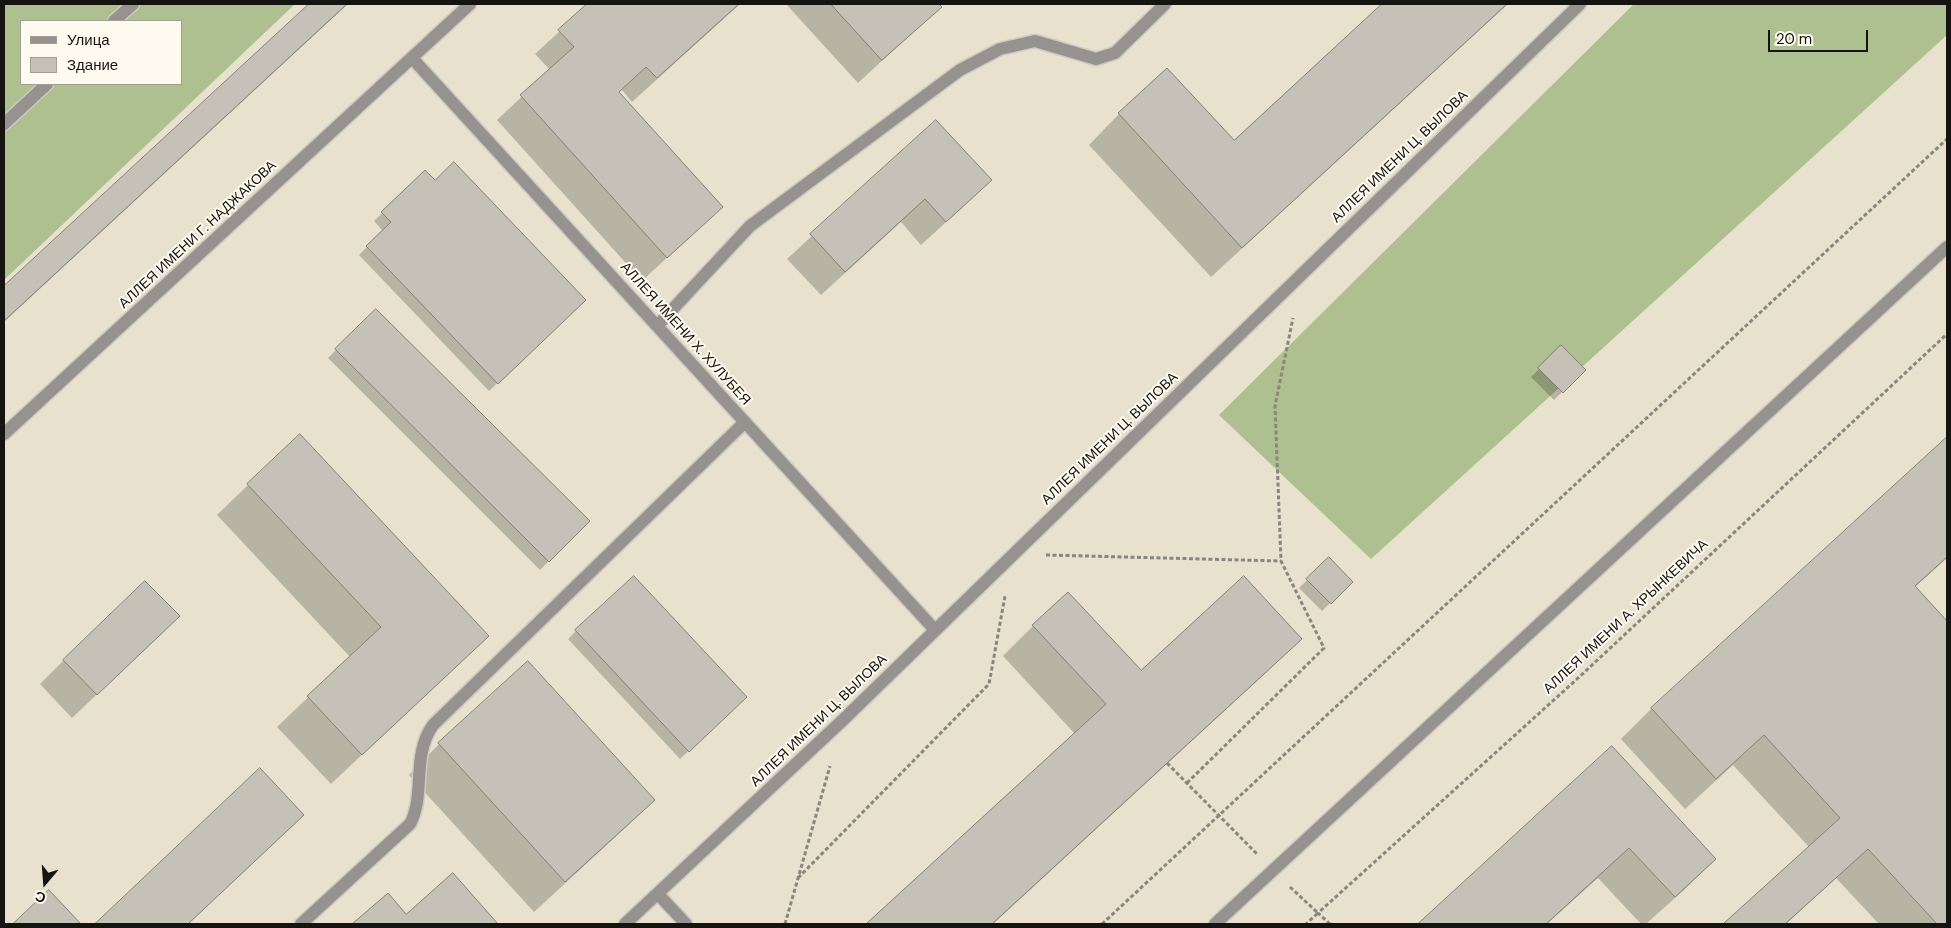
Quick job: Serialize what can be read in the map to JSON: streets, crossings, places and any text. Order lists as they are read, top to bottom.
{
  "streets": {
    "street": ["АЛЛЕЯ ИМЕНИ Ц. ВЫЛОВА", "АЛЛЕЯ ИМЕНИ Г. НАДЖАКОВА", "АЛЛЕЯ ИМЕНИ Х. ХУЛУБЕЯ"],
    "path": ["АЛЛЕЯ ИМЕНИ А. ХРЫНКЕВИЧА"]
  },
  "crossings": [
    ["АЛЛЕЯ ИМЕНИ Ц. ВЫЛОВА", "АЛЛЕЯ ИМЕНИ Х. ХУЛУБЕЯ"],
    ["АЛЛЕЯ ИМЕНИ Г. НАДЖАКОВА", "АЛЛЕЯ ИМЕНИ Х. ХУЛУБЕЯ"]
  ],
  "legend": ["Улица", "Здание"],
  "scale_bar": "20 m",
  "north": "bottom"
}
